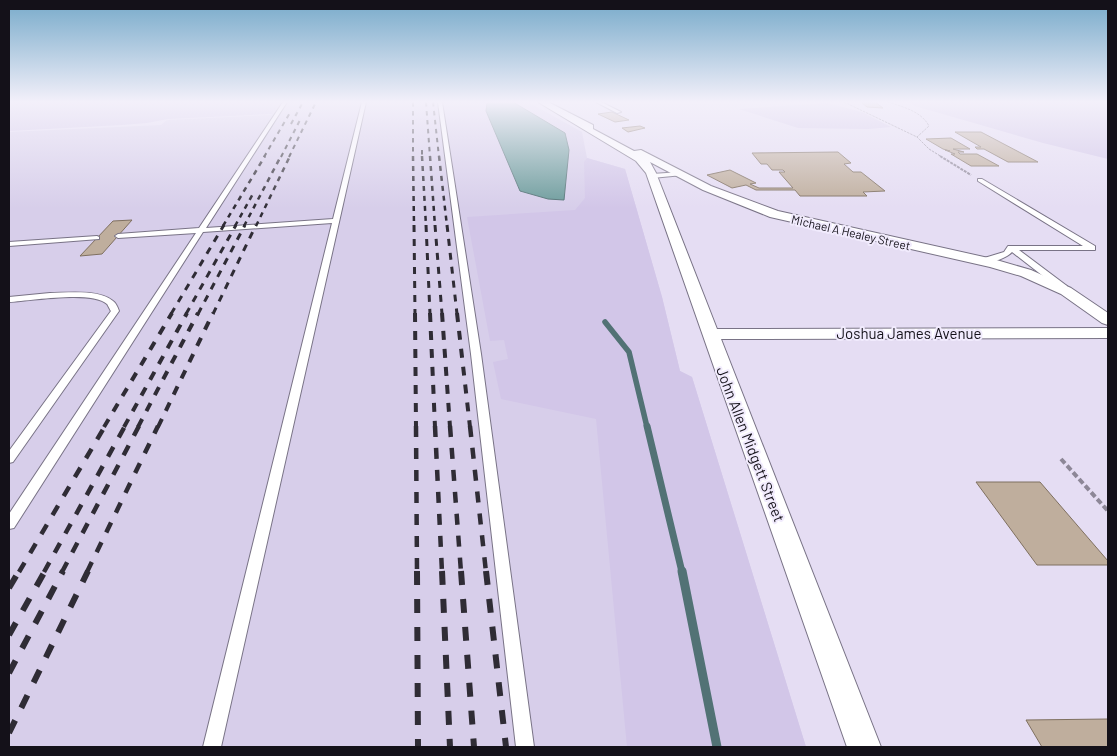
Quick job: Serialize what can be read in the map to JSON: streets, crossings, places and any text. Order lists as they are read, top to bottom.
{
  "streets": {
    "street": ["Michael A Healey Street", "Joshua James Avenue", "John Allen Midgett Street"]
  },
  "crossings": [
    ["Joshua James Avenue", "John Allen Midgett Street"]
  ]
}
